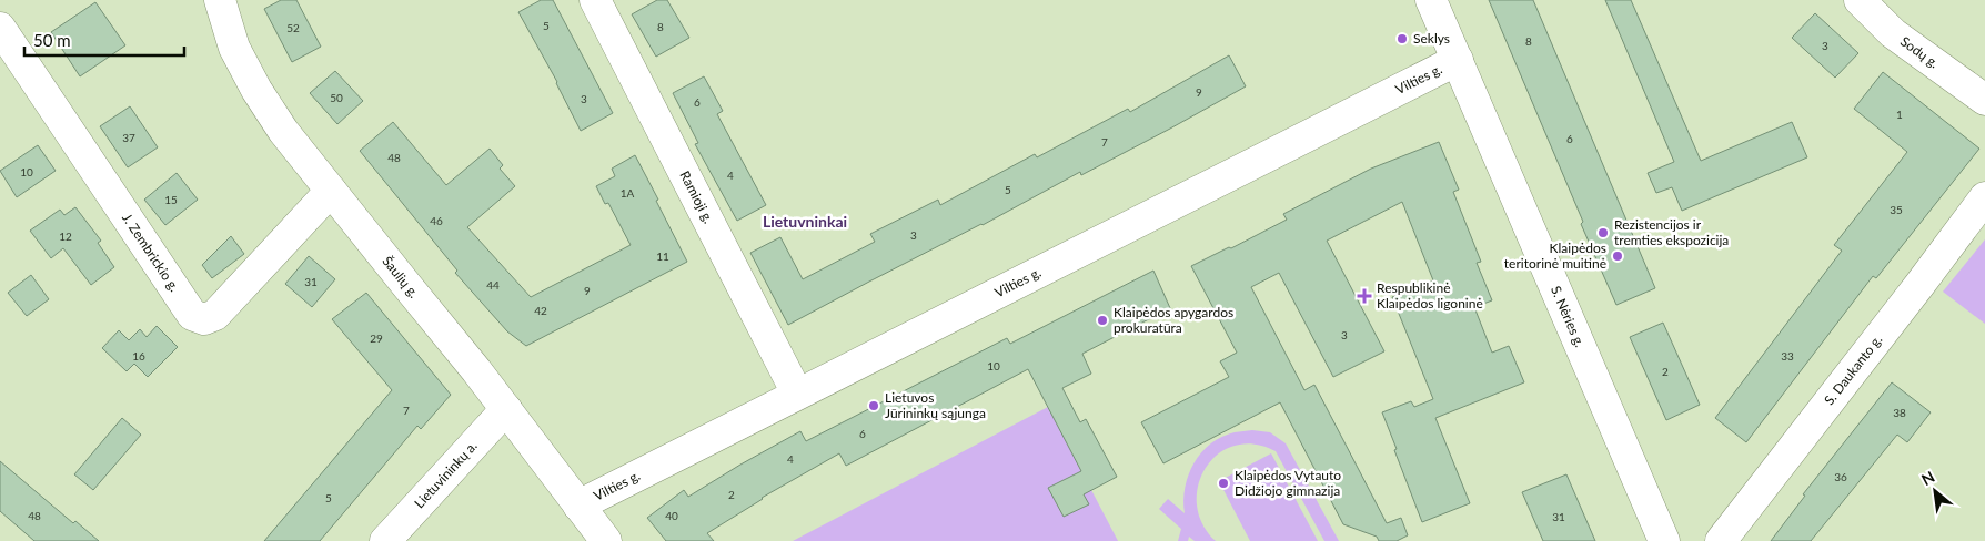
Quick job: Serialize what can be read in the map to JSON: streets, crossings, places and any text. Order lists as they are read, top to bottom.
{
  "streets": {
    "street": [
      "Sodų g.",
      "Vilties g.",
      "Ramioji g.",
      "J. Zembrickio g.",
      "Šaulių g.",
      "S. Nėries g.",
      "S. Daukanto g.",
      "Lietuvininkų a."
    ]
  },
  "crossings": [
    ["Vilties g.", "Ramioji g."],
    ["Vilties g.", "Šaulių g."],
    ["Vilties g.", "S. Nėries g."],
    ["J. Zembrickio g.", "Šaulių g."],
    ["Šaulių g.", "Lietuvininkų a."]
  ],
  "districts": ["Lietuvninkai"],
  "places": {
    "other": [
      "Seklys",
      "Rezistencijos ir tremties ekspozicija",
      "Klaipėdos teritorinė muitinė",
      "Klaipėdos apygardos prokuratūra",
      "Lietuvos Jūrininkų sąjunga",
      "Klaipėdos Vytauto Didžiojo gimnazija"
    ],
    "health": ["Respublikinė Klaipėdos ligoninė"]
  },
  "house_numbers": [
    "5",
    "8",
    "52",
    "8",
    "3",
    "9",
    "50",
    "3",
    "6",
    "1",
    "37",
    "6",
    "7",
    "48",
    "10",
    "4",
    "5",
    "1A",
    "15",
    "35",
    "46",
    "3",
    "12",
    "11",
    "31",
    "44",
    "9",
    "42",
    "3",
    "29",
    "16",
    "33",
    "10",
    "2",
    "7",
    "38",
    "6",
    "4",
    "36",
    "2",
    "5",
    "48",
    "40",
    "31"
  ],
  "scale_bar": "50 m",
  "north": "top left"
}
